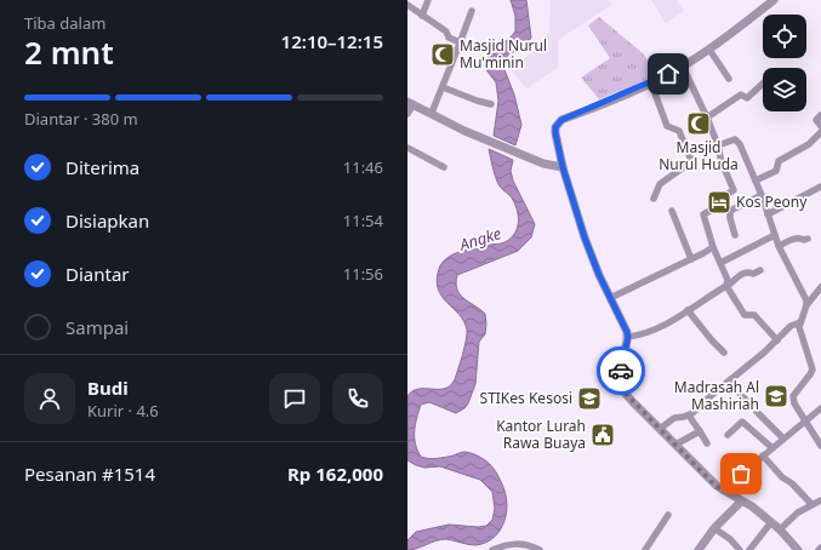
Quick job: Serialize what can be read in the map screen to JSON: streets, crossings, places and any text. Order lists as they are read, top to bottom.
{
  "water": ["Angke"],
  "places": {
    "mosque": ["Masjid Nurul Mu'minin", "Masjid Nurul Huda"],
    "hotel": ["Kos Peony"],
    "school or university": ["Madrasah Al Mashiriah", "STIKes Kesosi"],
    "public building": ["Kantor Lurah Rawa Buaya"]
  },
  "page": {
    "heading": ["2 mnt", "Tiba dalam", "12:10–12:15"],
    "panel": [
      "Budi",
      "Kurir · 4.6",
      "Pesanan #1514",
      "Rp 162,000"
    ],
    "bar": "Diantar · 380 m",
    "list": [
      ["Diterima", "11:46"],
      ["Disiapkan", "11:54"],
      ["Diantar", "11:56"],
      "Sampai"
    ]
  }
}
